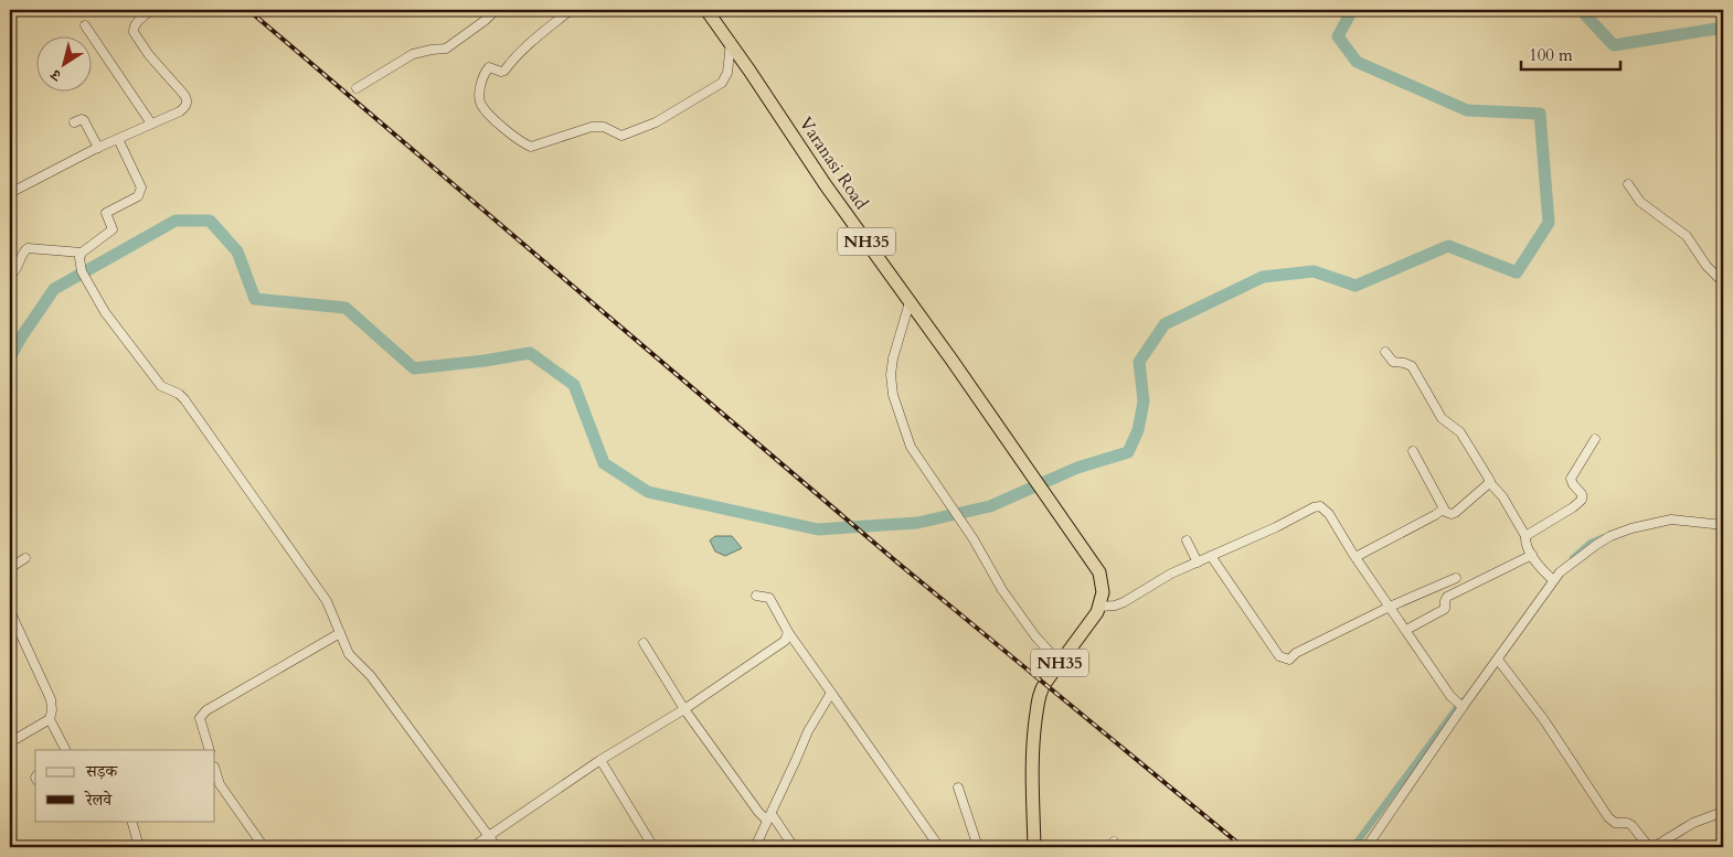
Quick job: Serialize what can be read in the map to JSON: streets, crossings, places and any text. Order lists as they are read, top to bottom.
{
  "streets": {
    "highway": ["Varanasi Road", "NH35"]
  },
  "crossings": [
    ["Varanasi Road", "NH35"]
  ],
  "legend": ["सड़क", "रेलवे"],
  "scale_bar": "100 m",
  "north": "bottom left"
}
